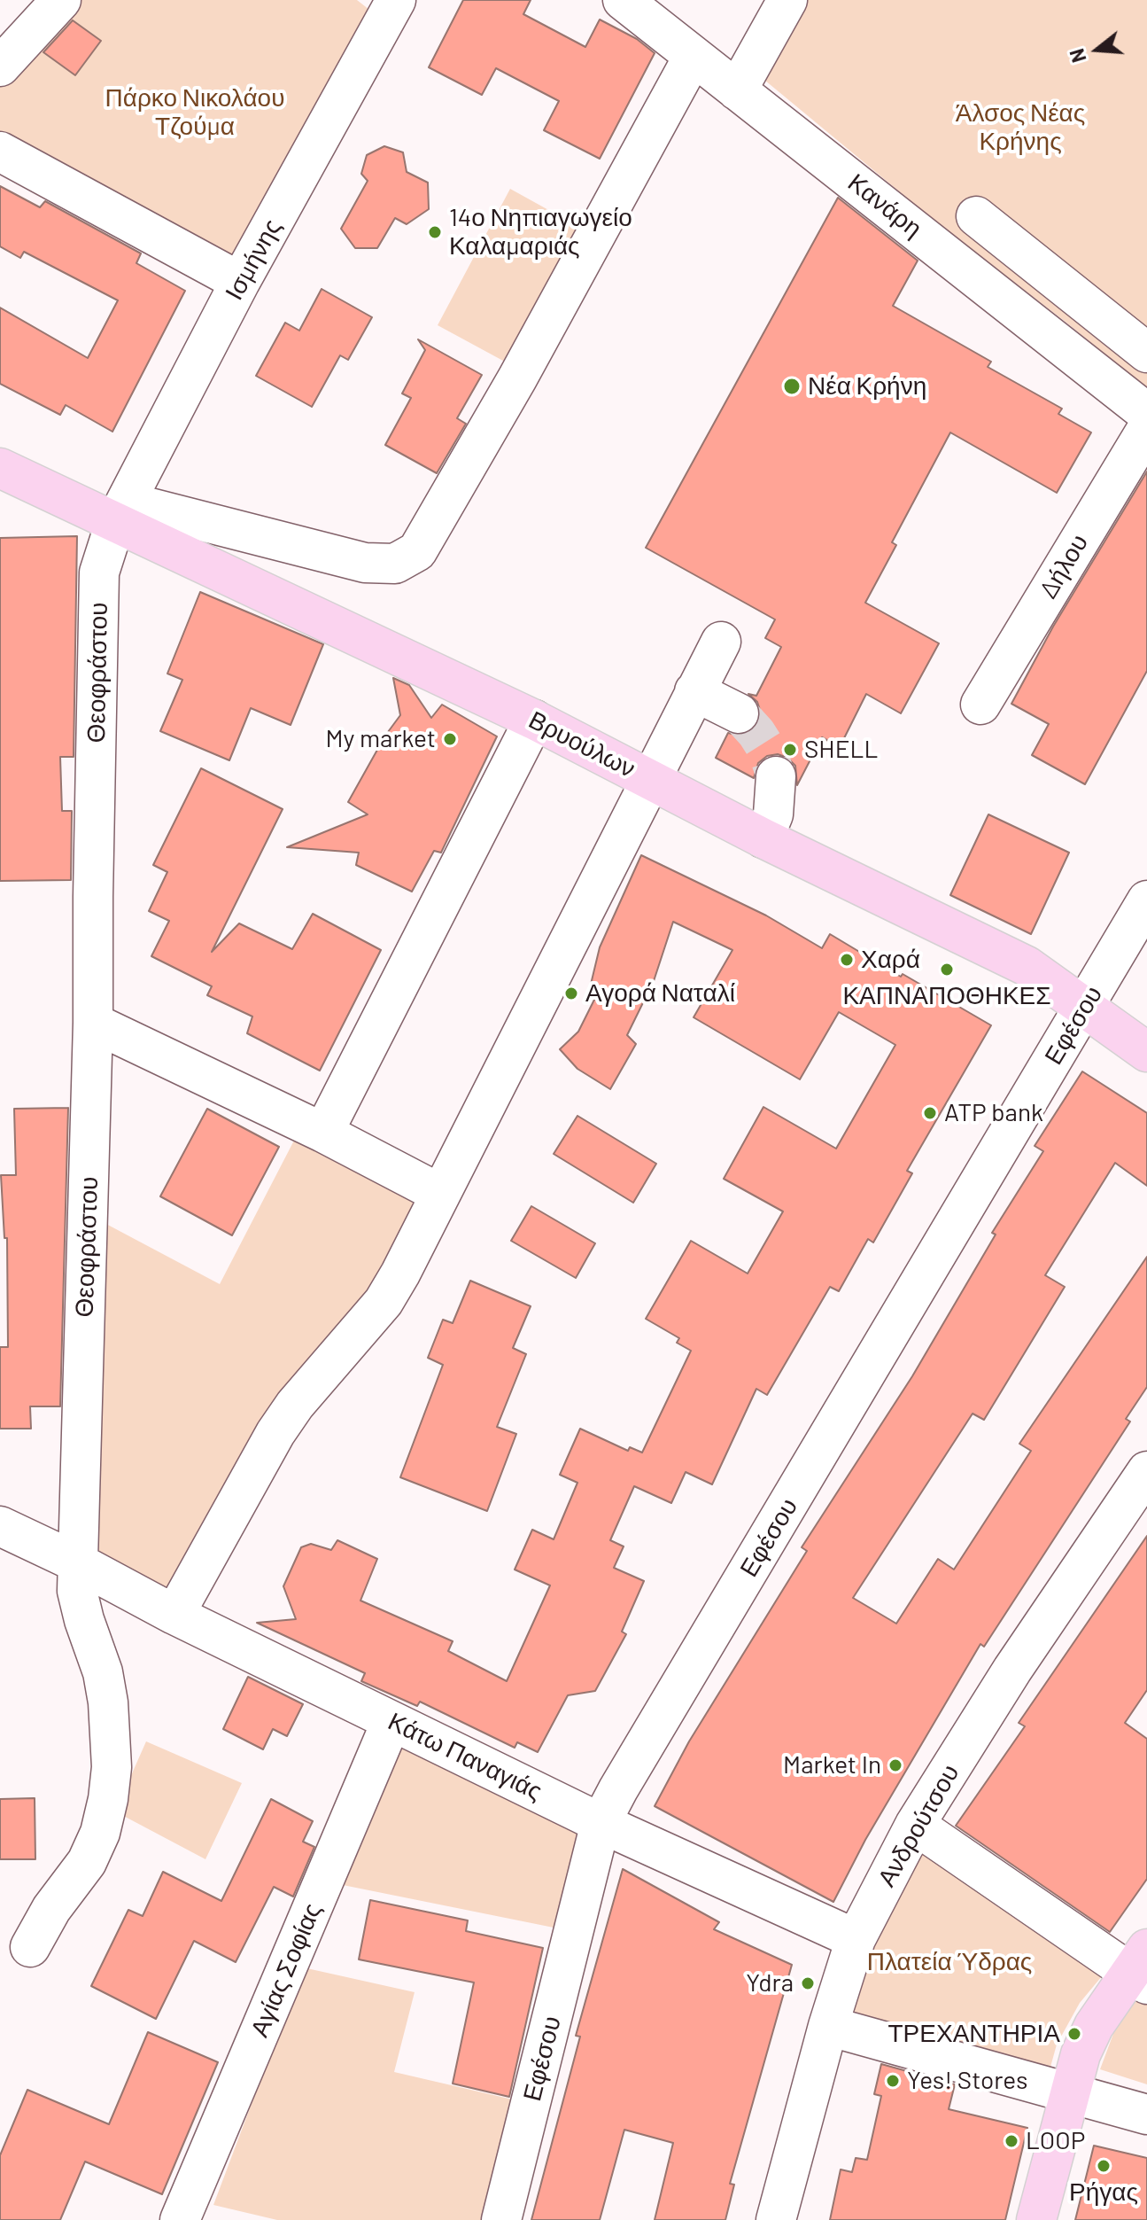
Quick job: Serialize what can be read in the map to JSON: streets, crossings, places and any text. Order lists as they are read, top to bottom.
{
  "streets": {
    "main road": ["Βρυούλων"],
    "street": [
      "Κανάρη",
      "Ισμήνης",
      "Δήλου",
      "Θεοφράστου",
      "Εφέσου",
      "Κάτω Παναγιάς",
      "Ανδρούτσου",
      "Αγίας Σοφίας"
    ]
  },
  "crossings": [
    ["Ισμήνης", "Θεοφράστου"],
    ["Ισμήνης", "Βρυούλων"],
    ["Θεοφράστου", "Βρυούλων"],
    ["Θεοφράστου", "Κάτω Παναγιάς"],
    ["Βρυούλων", "Εφέσου"],
    ["Εφέσου", "Κάτω Παναγιάς"],
    ["Κάτω Παναγιάς", "Ανδρούτσου"],
    ["Κάτω Παναγιάς", "Αγίας Σοφίας"]
  ],
  "parks": ["Πάρκο Νικολάου Τζούμα", "Άλσος Νέας Κρήνης", "Πλατεία Ύδρας"],
  "places": [
    "14ο Νηπιαγωγείο Καλαμαριάς",
    "Νέα Κρήνη",
    "My market",
    "SHELL",
    "Χαρά",
    "ΚΑΠΝΑΠΟΘΗΚΕΣ",
    "Αγορά Ναταλί",
    "ATP bank",
    "Market In",
    "Ydra",
    "ΤΡΕΧΑΝΤΗΡΙΑ",
    "Yes! Stores",
    "LOOP",
    "Ρήγας"
  ],
  "north": "left"
}
